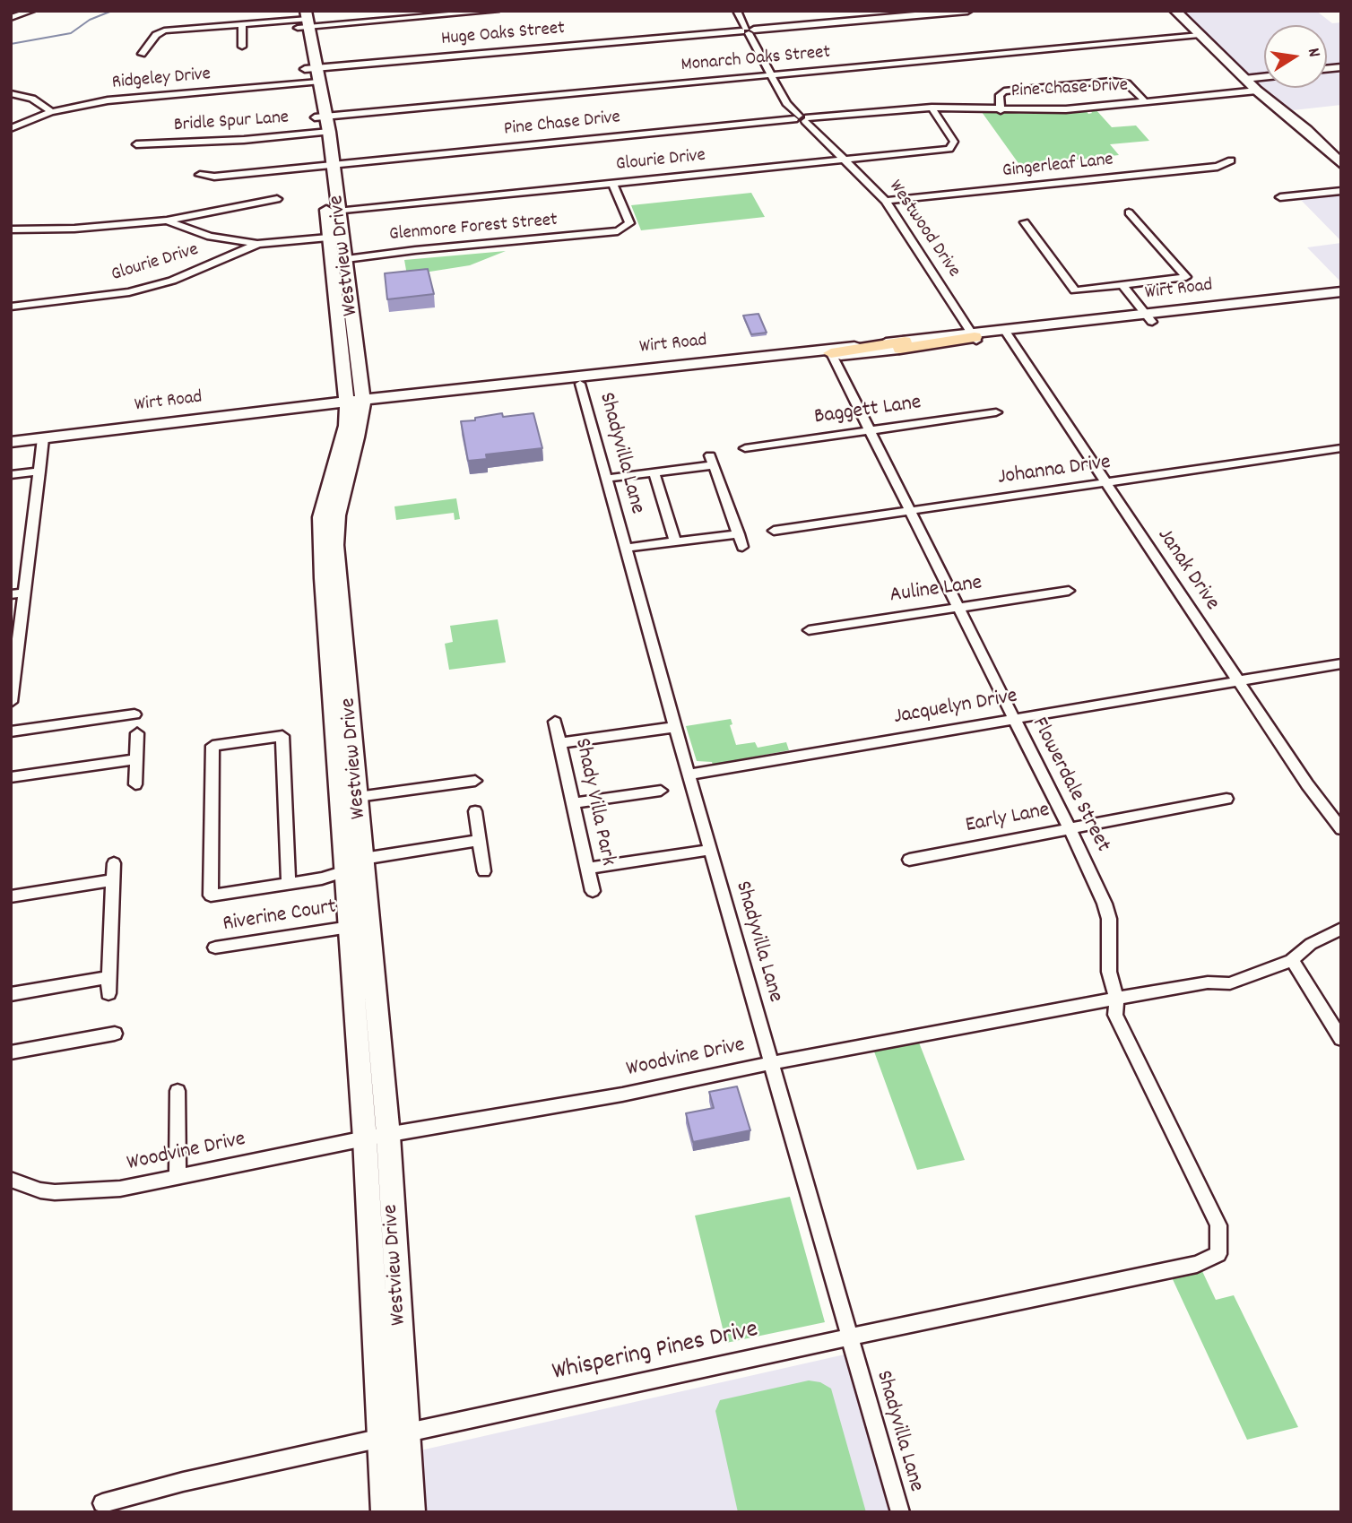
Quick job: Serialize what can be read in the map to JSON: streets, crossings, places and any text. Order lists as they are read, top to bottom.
{
  "streets": {
    "main road": ["Westview Drive", "Wirt Road"],
    "street": [
      "Huge Oaks Street",
      "Monarch Oaks Street",
      "Ridgeley Drive",
      "Pine Chase Drive",
      "Bridle Spur Lane",
      "Glourie Drive",
      "Gingerleaf Lane",
      "Glenmore Forest Street",
      "Westwood Drive",
      "Baggett Lane",
      "Shadyvilla Lane",
      "Johanna Drive",
      "Janak Drive",
      "Auline Lane",
      "Jacquelyn Drive",
      "Flowerdale Street",
      "Shady Villa Park",
      "Early Lane",
      "Riverine Court",
      "Woodvine Drive",
      "Whispering Pines Drive"
    ]
  },
  "crossings": [
    ["Huge Oaks Street", "Ridgeley Drive"],
    ["Huge Oaks Street", "Westwood Drive"],
    ["Huge Oaks Street", "Westview Drive"],
    ["Monarch Oaks Street", "Westwood Drive"],
    ["Monarch Oaks Street", "Westview Drive"],
    ["Ridgeley Drive", "Westview Drive"],
    ["Pine Chase Drive", "Glourie Drive"],
    ["Pine Chase Drive", "Westwood Drive"],
    ["Pine Chase Drive", "Westview Drive"],
    ["Bridle Spur Lane", "Westview Drive"],
    ["Glourie Drive", "Glenmore Forest Street"],
    ["Glourie Drive", "Westwood Drive"],
    ["Glourie Drive", "Westview Drive"],
    ["Gingerleaf Lane", "Westwood Drive"],
    ["Glenmore Forest Street", "Westview Drive"],
    ["Westwood Drive", "Wirt Road"],
    ["Westview Drive", "Wirt Road"],
    ["Westview Drive", "Riverine Court"],
    ["Westview Drive", "Woodvine Drive"],
    ["Westview Drive", "Whispering Pines Drive"],
    ["Wirt Road", "Shadyvilla Lane"],
    ["Wirt Road", "Janak Drive"],
    ["Wirt Road", "Flowerdale Street"],
    ["Baggett Lane", "Flowerdale Street"],
    ["Shadyvilla Lane", "Jacquelyn Drive"],
    ["Shadyvilla Lane", "Woodvine Drive"],
    ["Shadyvilla Lane", "Whispering Pines Drive"],
    ["Johanna Drive", "Janak Drive"],
    ["Johanna Drive", "Flowerdale Street"],
    ["Janak Drive", "Jacquelyn Drive"],
    ["Auline Lane", "Flowerdale Street"],
    ["Jacquelyn Drive", "Flowerdale Street"],
    ["Flowerdale Street", "Early Lane"],
    ["Flowerdale Street", "Woodvine Drive"],
    ["Flowerdale Street", "Whispering Pines Drive"]
  ],
  "north": "right"
}
